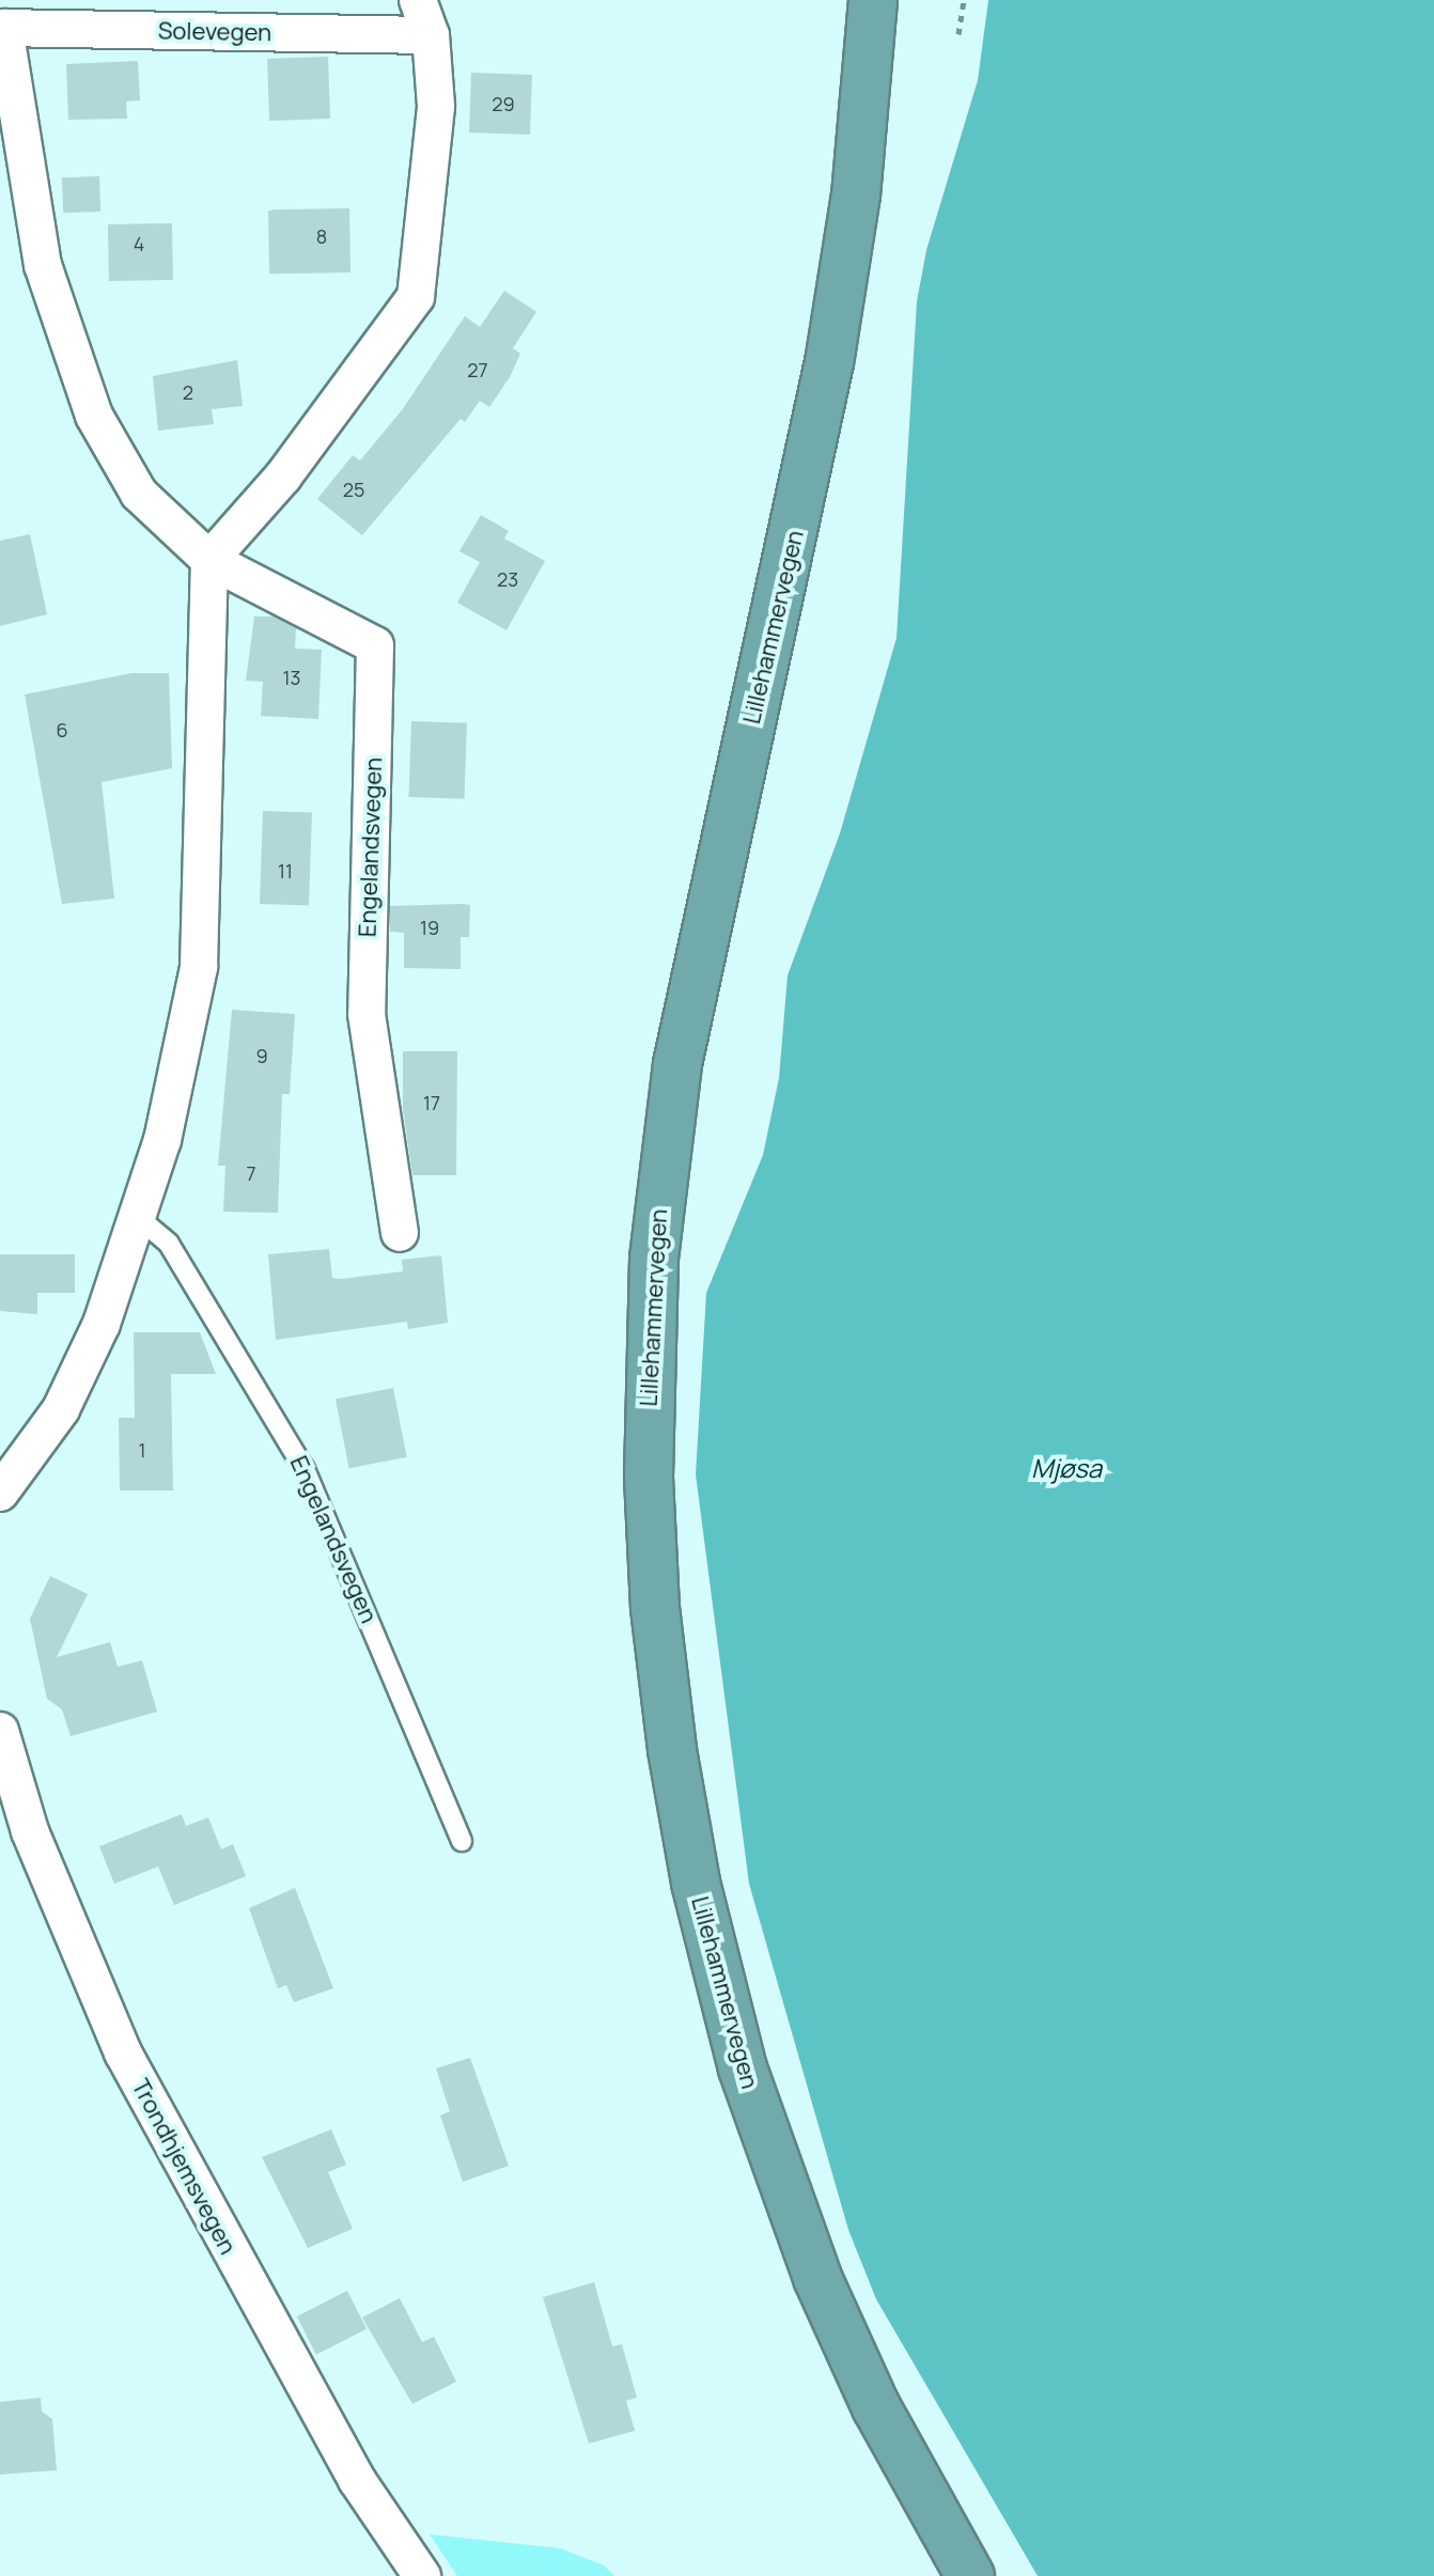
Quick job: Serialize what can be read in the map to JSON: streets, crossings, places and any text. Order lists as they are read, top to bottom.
{
  "streets": {
    "highway": ["Lillehammervegen"],
    "street": ["Solevegen", "Engelandsvegen", "Trondhjemsvegen"]
  },
  "water": ["Mjøsa"],
  "house_numbers": [
    "29",
    "8",
    "4",
    "27",
    "2",
    "25",
    "23",
    "13",
    "6",
    "11",
    "19",
    "9",
    "17",
    "7",
    "1"
  ]
}
